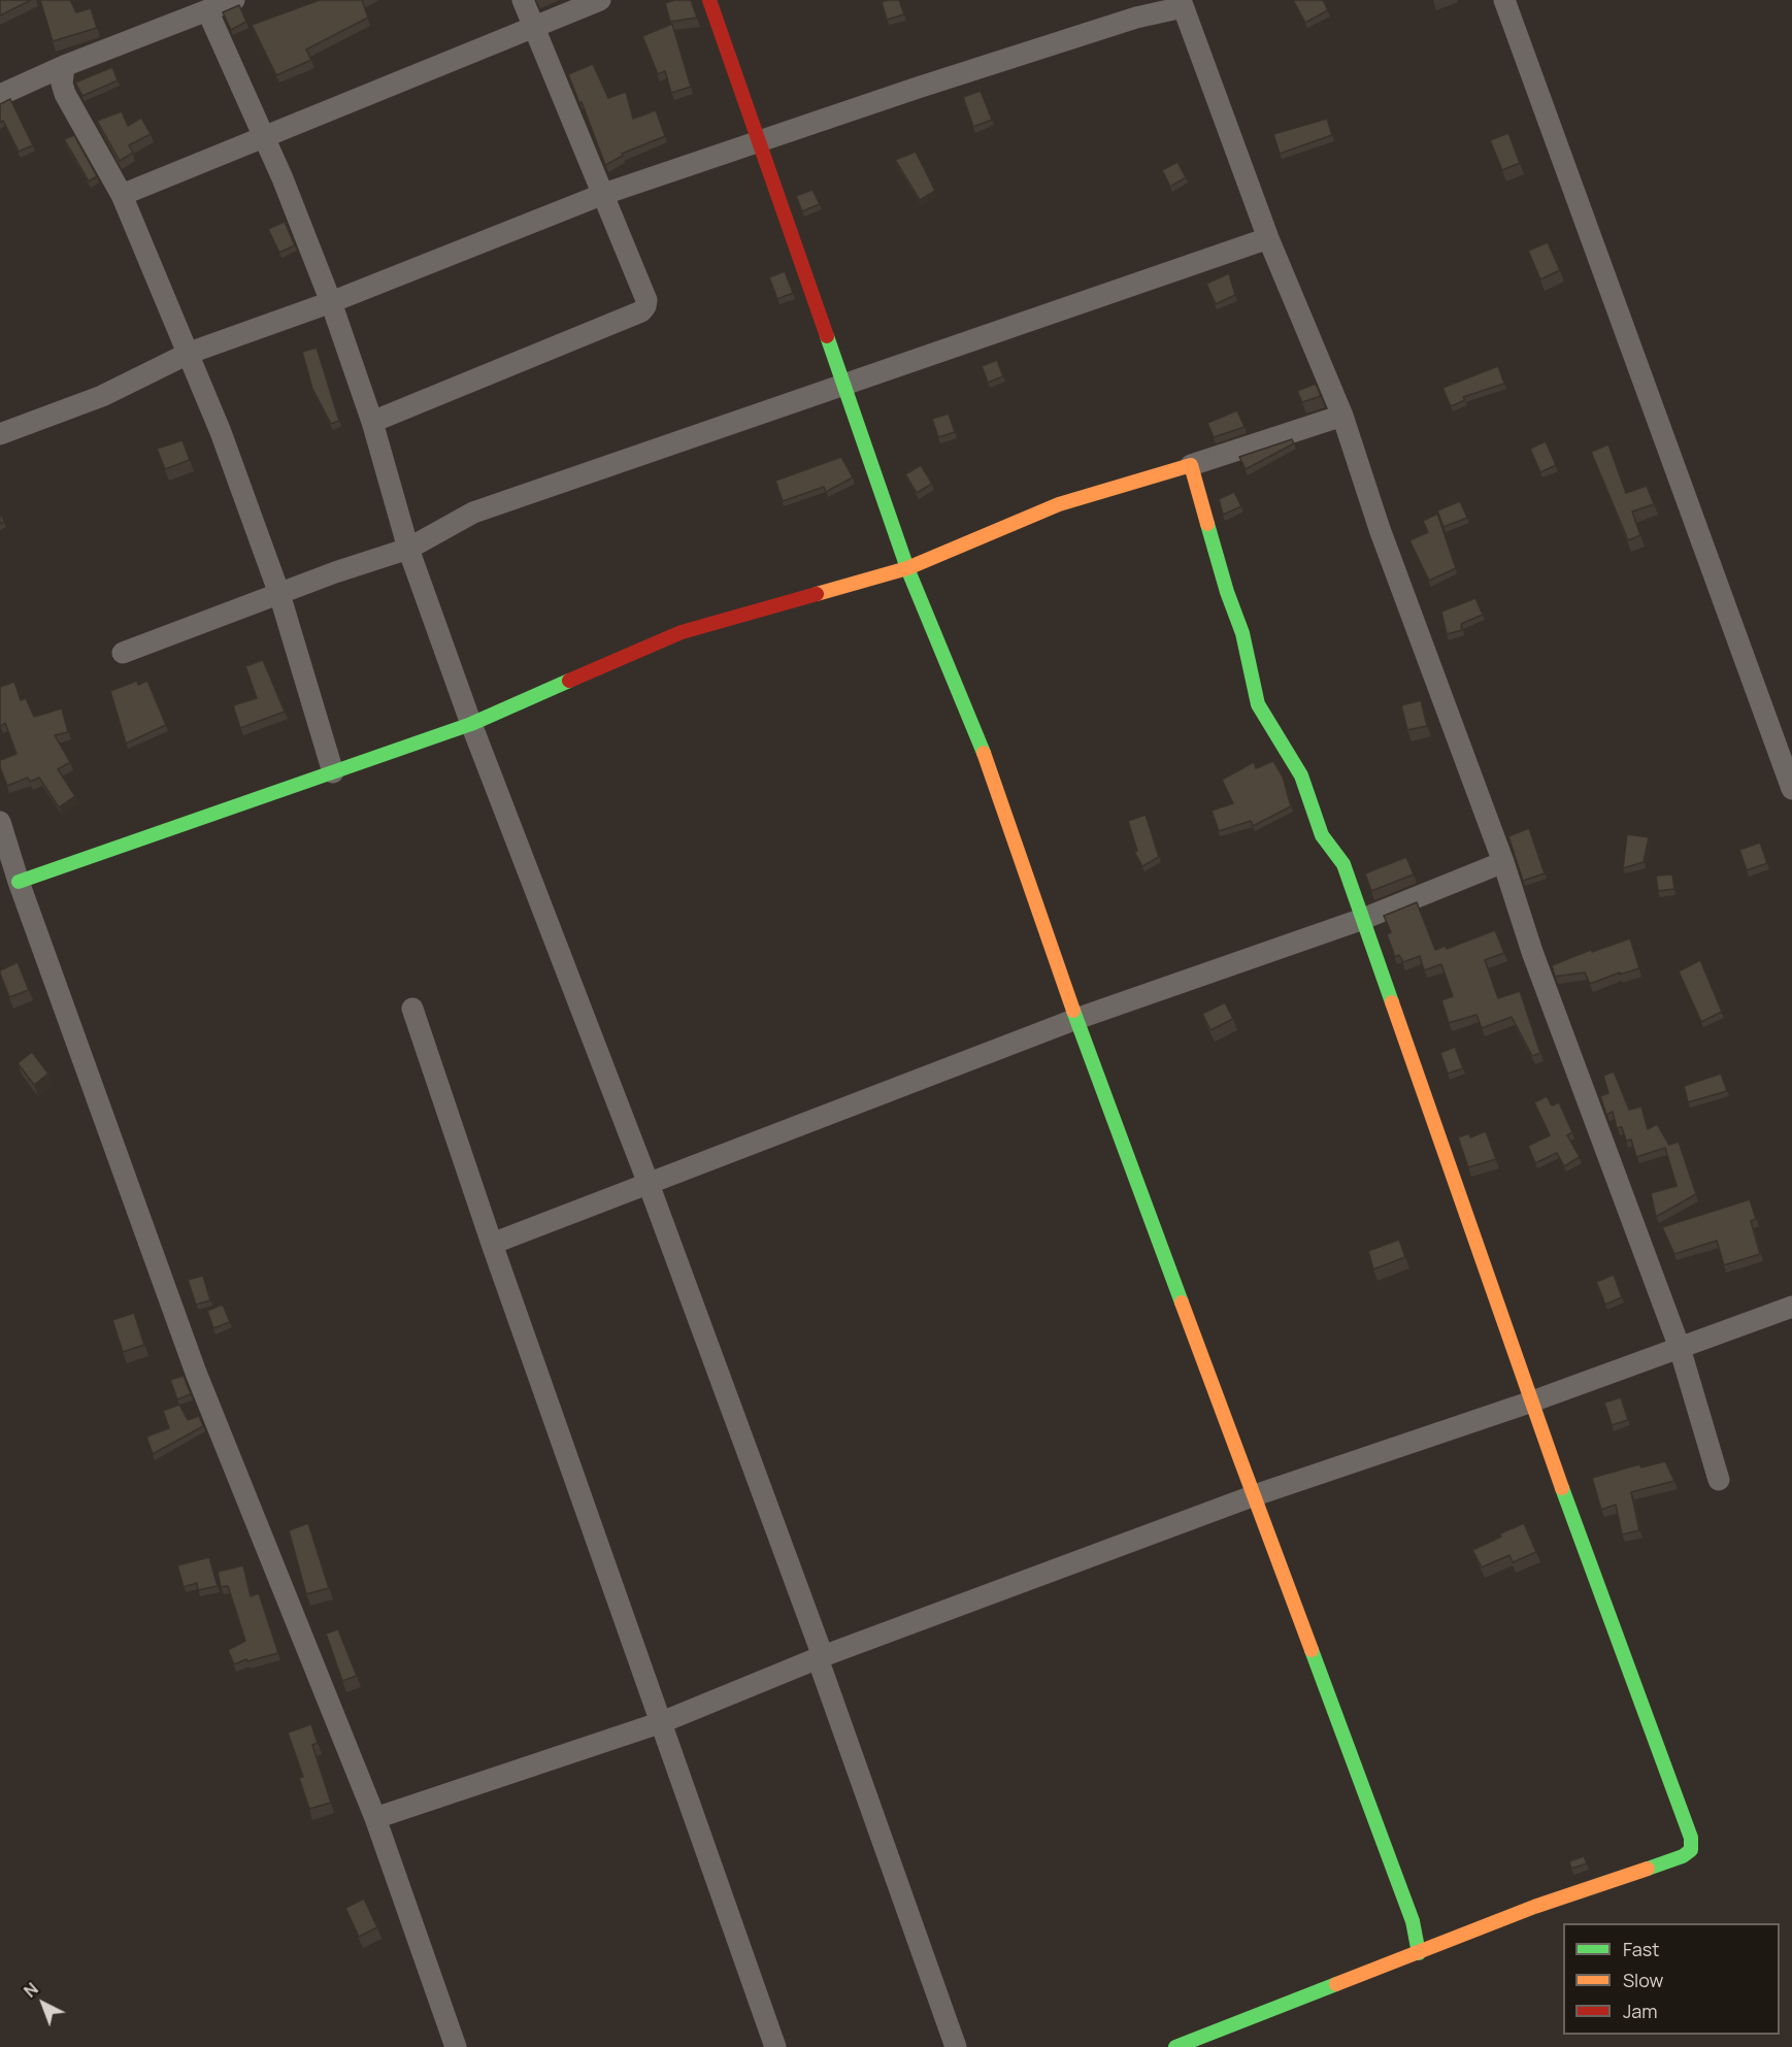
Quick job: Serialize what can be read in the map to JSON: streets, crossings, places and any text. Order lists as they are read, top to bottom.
{
  "legend": ["Fast", "Slow", "Jam"],
  "north": "top left"
}
